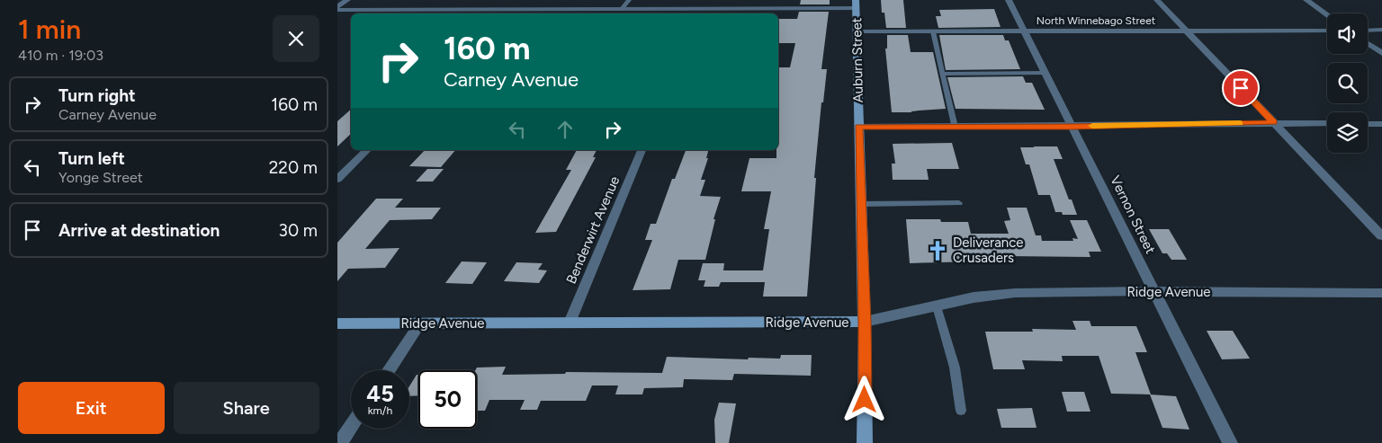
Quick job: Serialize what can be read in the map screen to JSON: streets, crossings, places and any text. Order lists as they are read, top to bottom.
{
  "streets": {
    "main road": ["Auburn Street", "Ridge Avenue"],
    "street": ["North Winnebago Street", "Vernon Street", "Benderwirt Avenue"]
  },
  "crossings": [
    ["North Winnebago Street", "Auburn Street"],
    ["North Winnebago Street", "Vernon Street"],
    ["Auburn Street", "Ridge Avenue"],
    ["Vernon Street", "Ridge Avenue"],
    ["Benderwirt Avenue", "Ridge Avenue"]
  ],
  "places": {
    "church": ["Deliverance Crusaders"]
  },
  "page": {
    "heading": ["1 min", "410 m · 19:03"],
    "turn": ["160 m", "Carney Avenue"],
    "list": [
      {
        "name": "Turn right",
        "note": "Carney Avenue",
        "value": "160 m"
      },
      {
        "name": "Turn left",
        "note": "Yonge Street",
        "value": "220 m"
      },
      {
        "name": "Arrive at destination",
        "value": "30 m"
      }
    ],
    "speed": "45 km/h",
    "limit": "50",
    "buttons": ["Exit", "Share"]
  }
}
